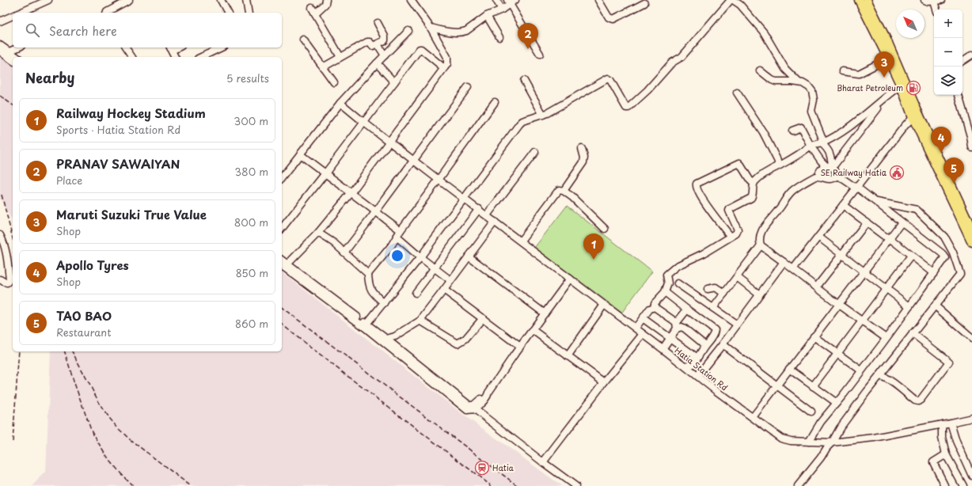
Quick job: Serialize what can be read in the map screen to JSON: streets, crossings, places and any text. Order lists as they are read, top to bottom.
{
  "streets": {
    "street": ["Hatia Station Rd"]
  },
  "places": {
    "fuel station": ["Bharat Petroleum"],
    "public building": ["SE Railway Hatia"],
    "station": ["Hatia"]
  },
  "north": "top left",
  "page": {
    "map_buttons": ["+", "−"],
    "search": "Search here",
    "pins": [
      "2",
      "3",
      "4",
      "5",
      "1"
    ],
    "heading": ["Nearby", "5 results"],
    "list": [
      {
        "mark": "1",
        "name": "Railway Hockey Stadium",
        "note": "Sports · Hatia Station Rd",
        "value": "300 m"
      },
      {
        "mark": "2",
        "name": "PRANAV SAWAIYAN",
        "note": "Place",
        "value": "380 m"
      },
      {
        "mark": "3",
        "name": "Maruti Suzuki True Value",
        "note": "Shop",
        "value": "800 m"
      },
      {
        "mark": "4",
        "name": "Apollo Tyres",
        "note": "Shop",
        "value": "850 m"
      },
      {
        "mark": "5",
        "name": "TAO BAO",
        "note": "Restaurant",
        "value": "860 m"
      }
    ]
  }
}
